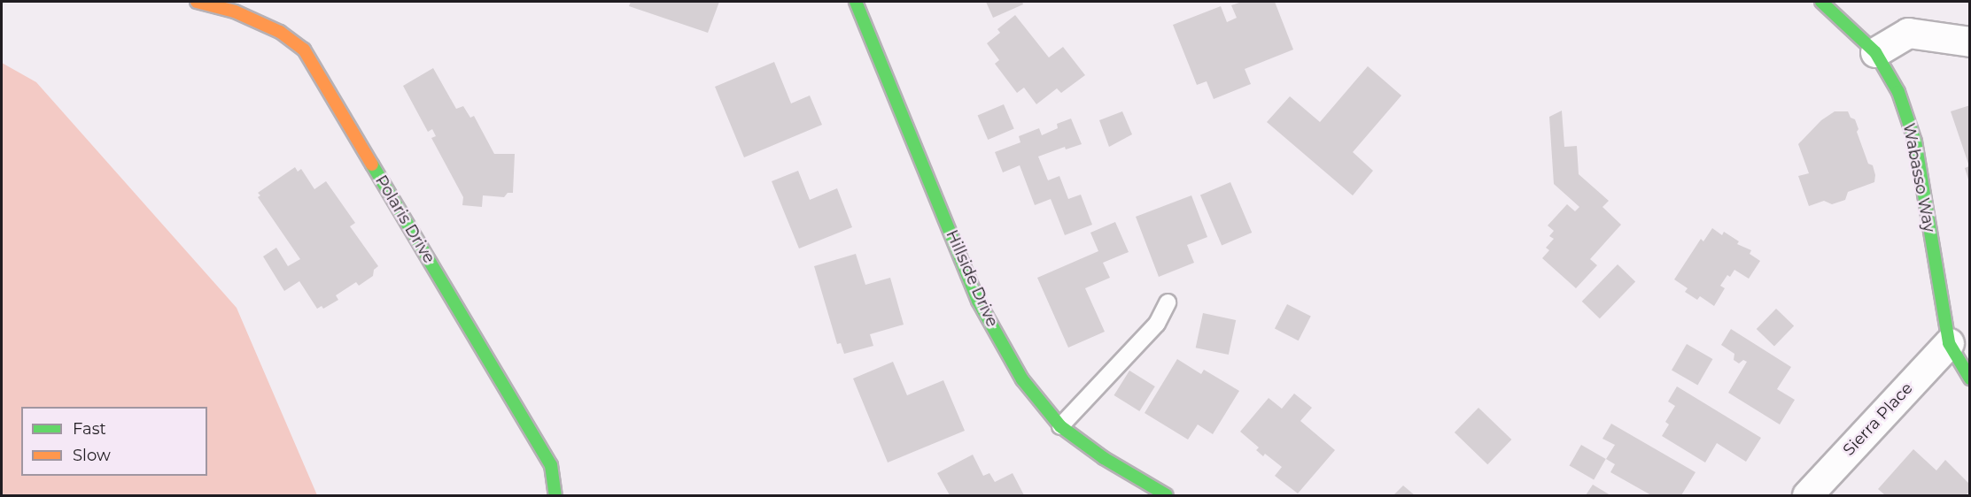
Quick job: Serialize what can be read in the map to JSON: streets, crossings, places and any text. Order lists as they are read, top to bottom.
{
  "streets": {
    "street": [
      "Wabasso Way",
      "Polaris Drive",
      "Hillside Drive",
      "Sierra Place"
    ]
  },
  "crossings": [
    ["Wabasso Way", "Sierra Place"]
  ],
  "legend": ["Fast", "Slow"]
}
